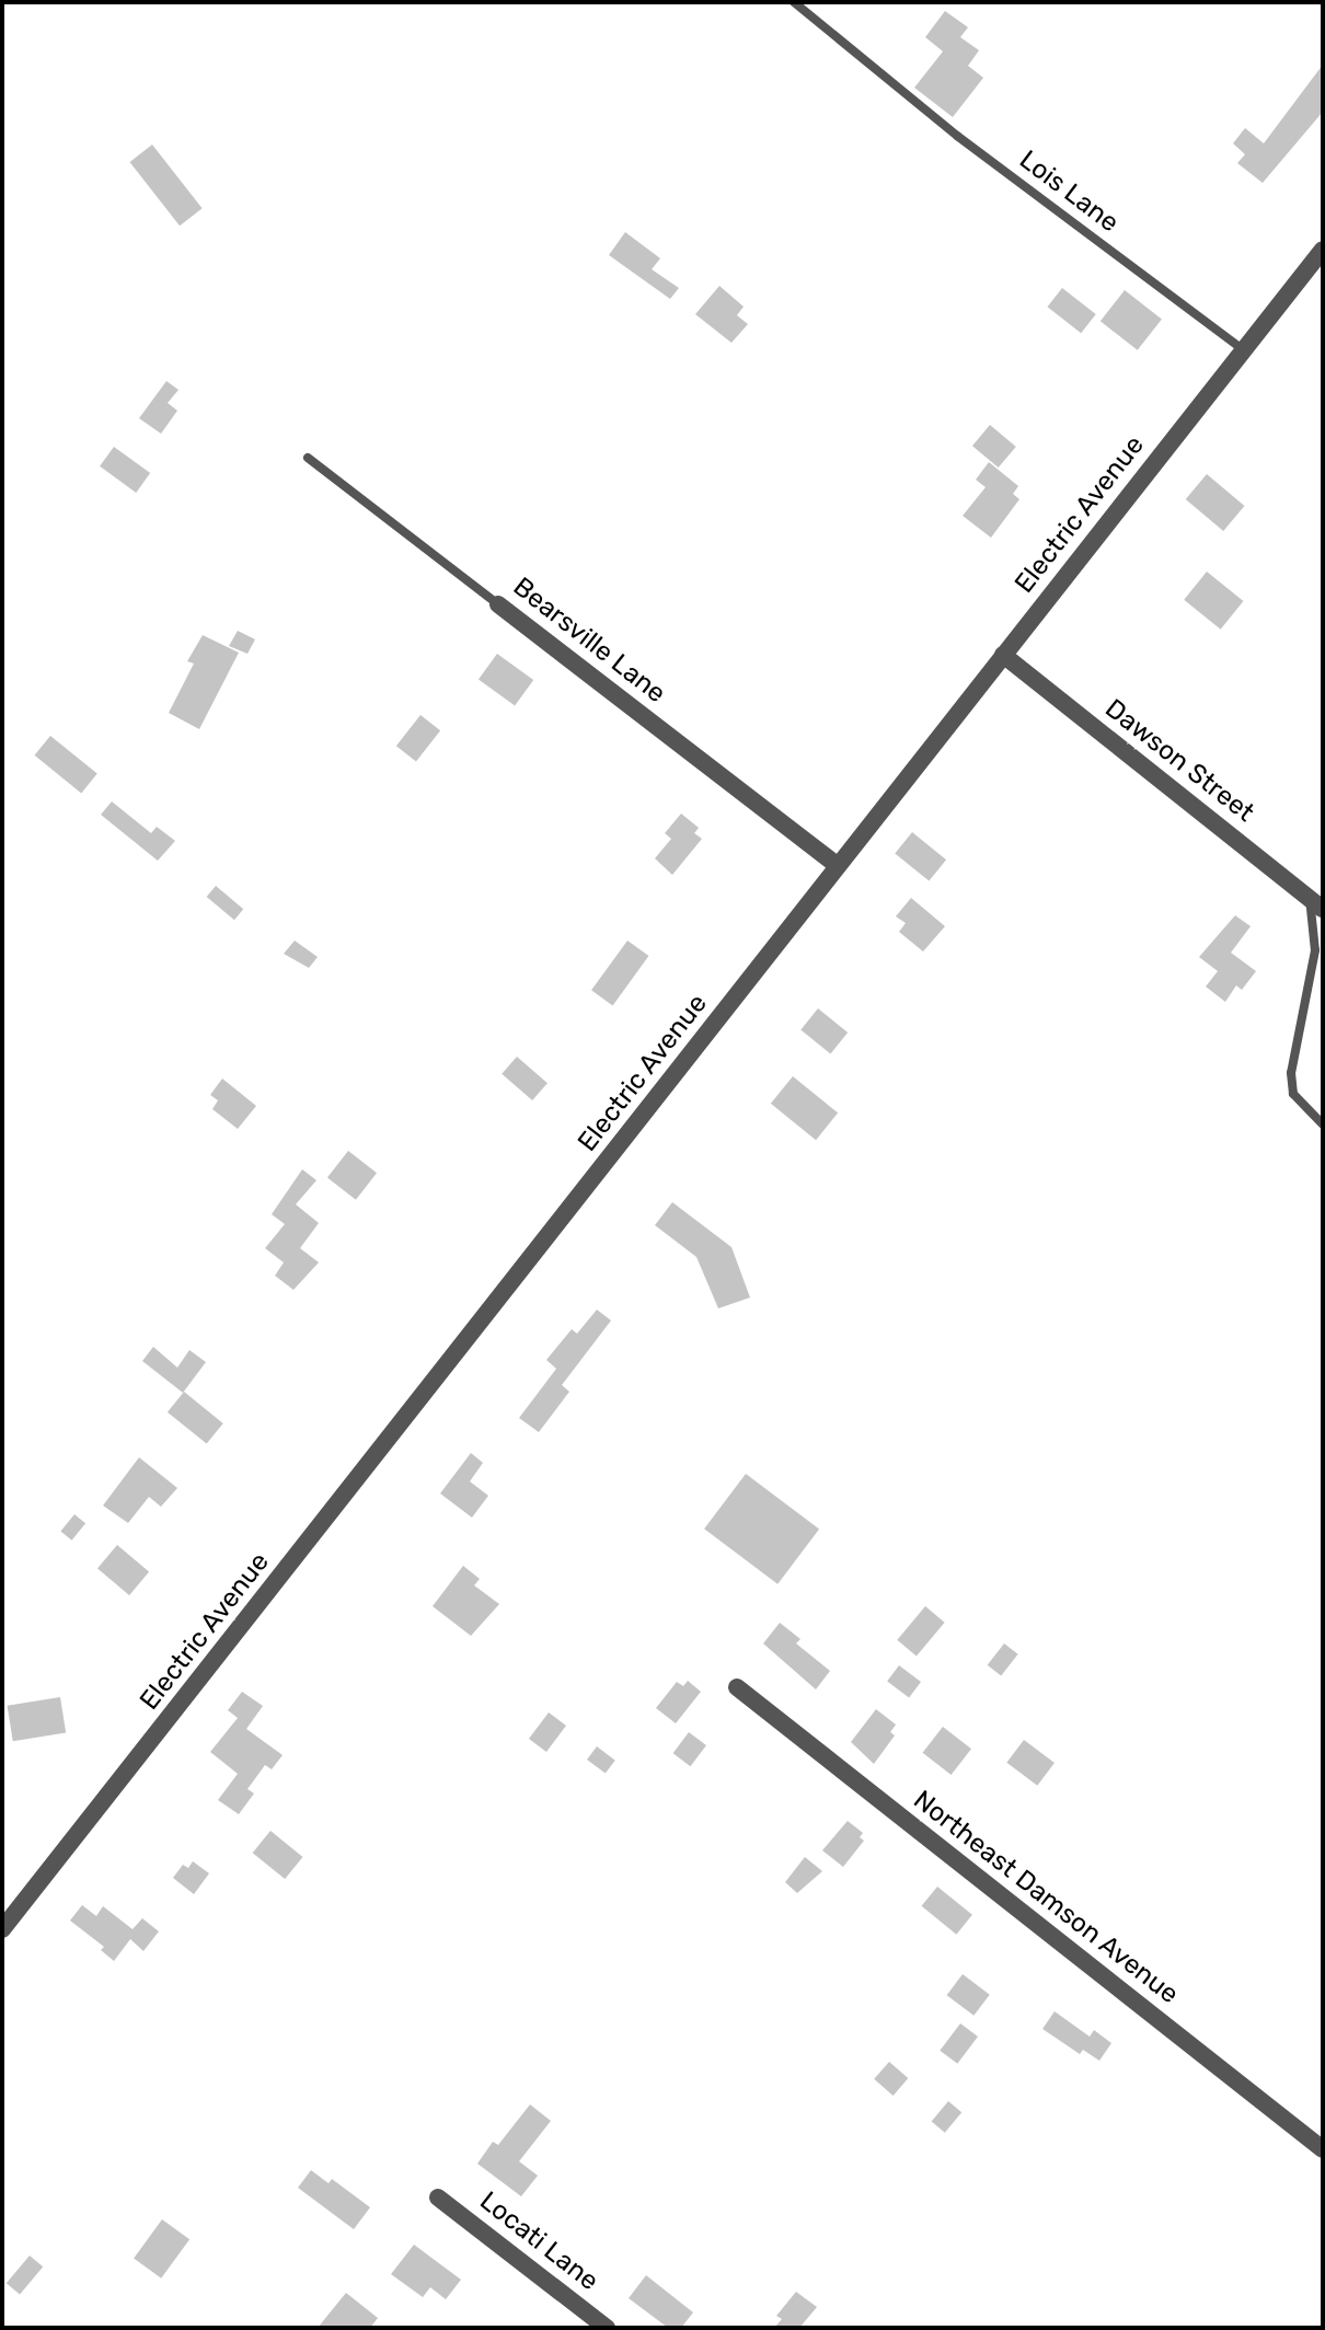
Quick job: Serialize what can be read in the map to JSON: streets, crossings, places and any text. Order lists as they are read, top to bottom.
{
  "streets": {
    "street": [
      "Electric Avenue",
      "Bearsville Lane",
      "Dawson Street",
      "Northeast Damson Avenue",
      "Locati Lane"
    ],
    "lane": ["Lois Lane"]
  },
  "crossings": [
    ["Lois Lane", "Electric Avenue"],
    ["Electric Avenue", "Bearsville Lane"],
    ["Electric Avenue", "Dawson Street"]
  ]
}
